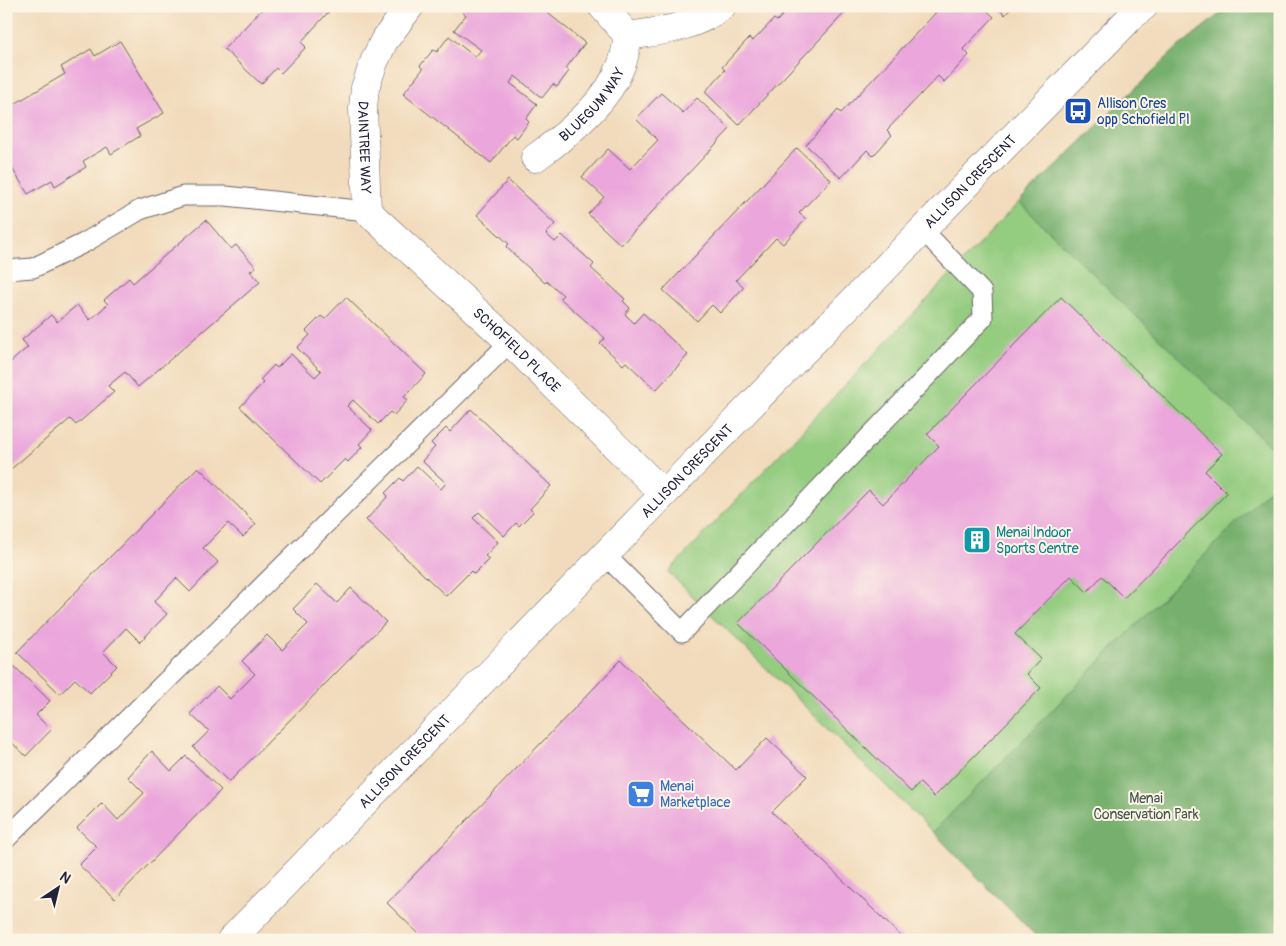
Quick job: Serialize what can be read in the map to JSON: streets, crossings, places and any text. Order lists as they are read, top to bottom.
{
  "streets": {
    "street": [
      "BLUEGUM WAY",
      "DAINTREE WAY",
      "ALLISON CRESCENT",
      "SCHOFIELD PLACE"
    ]
  },
  "crossings": [
    ["DAINTREE WAY", "SCHOFIELD PLACE"],
    ["ALLISON CRESCENT", "SCHOFIELD PLACE"]
  ],
  "parks": ["Menai Conservation Park"],
  "places": {
    "bus stop": ["Allison Cres opp Schofield Pl"],
    "building": ["Menai Indoor Sports Centre"],
    "supermarket": ["Menai Marketplace"]
  },
  "north": "top right"
}
